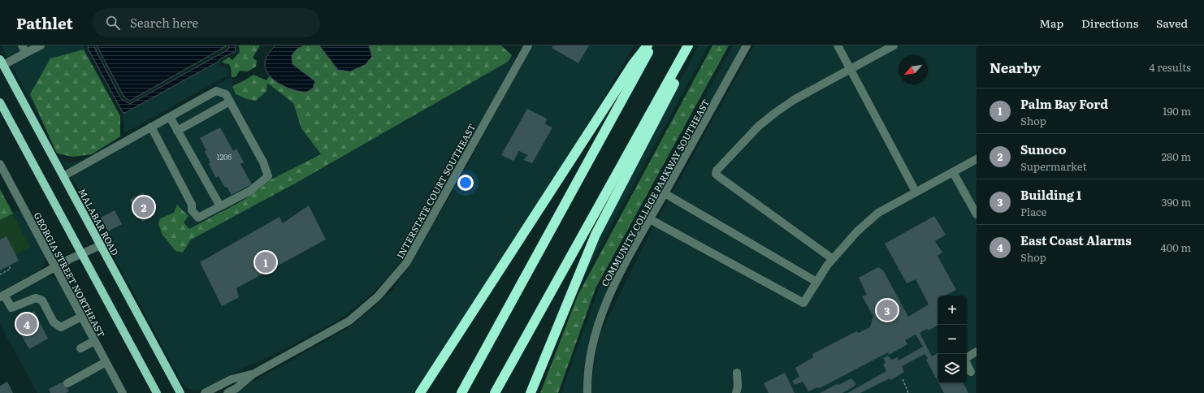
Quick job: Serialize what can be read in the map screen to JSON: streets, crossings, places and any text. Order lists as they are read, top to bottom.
{
  "streets": {
    "main road": ["MALABAR ROAD"],
    "street": ["INTERSTATE COURT SOUTHEAST", "COMMUNITY COLLEGE PARKWAY SOUTHEAST", "GEORGIA STREET NORTHEAST"]
  },
  "house_numbers": ["1206"],
  "north": "bottom left",
  "page": {
    "header": "Pathlet",
    "search": "Search here",
    "nav": ["Map", "Directions", "Saved"],
    "heading": ["Nearby", "4 results"],
    "list": [
      {
        "mark": "1",
        "name": "Palm Bay Ford",
        "note": "Shop",
        "value": "190 m"
      },
      {
        "mark": "2",
        "name": "Sunoco",
        "note": "Supermarket",
        "value": "280 m"
      },
      {
        "mark": "3",
        "name": "Building 1",
        "note": "Place",
        "value": "390 m"
      },
      {
        "mark": "4",
        "name": "East Coast Alarms",
        "note": "Shop",
        "value": "400 m"
      }
    ],
    "pins": [
      "2",
      "1",
      "3",
      "4"
    ],
    "map_buttons": ["+", "−"]
  }
}
